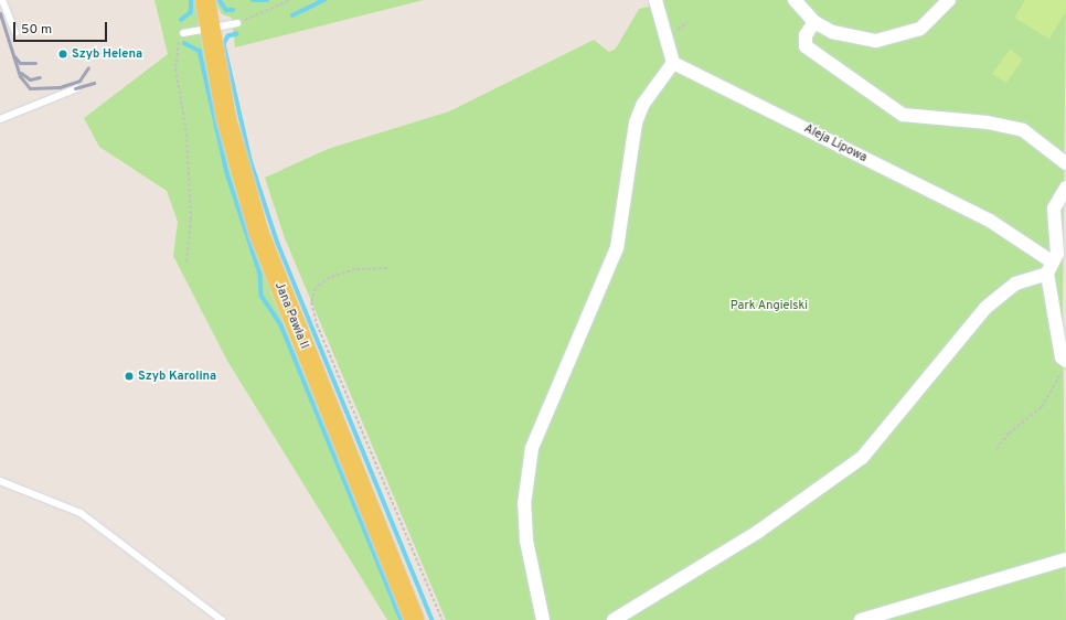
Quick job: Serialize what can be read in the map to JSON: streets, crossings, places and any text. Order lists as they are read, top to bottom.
{
  "streets": {
    "main road": ["Jana Pawła II"],
    "street": ["Aleja Lipowa"]
  },
  "parks": ["Park Angielski"],
  "places": ["Szyb Helena", "Szyb Karolina"],
  "scale_bar": "50 m"
}
